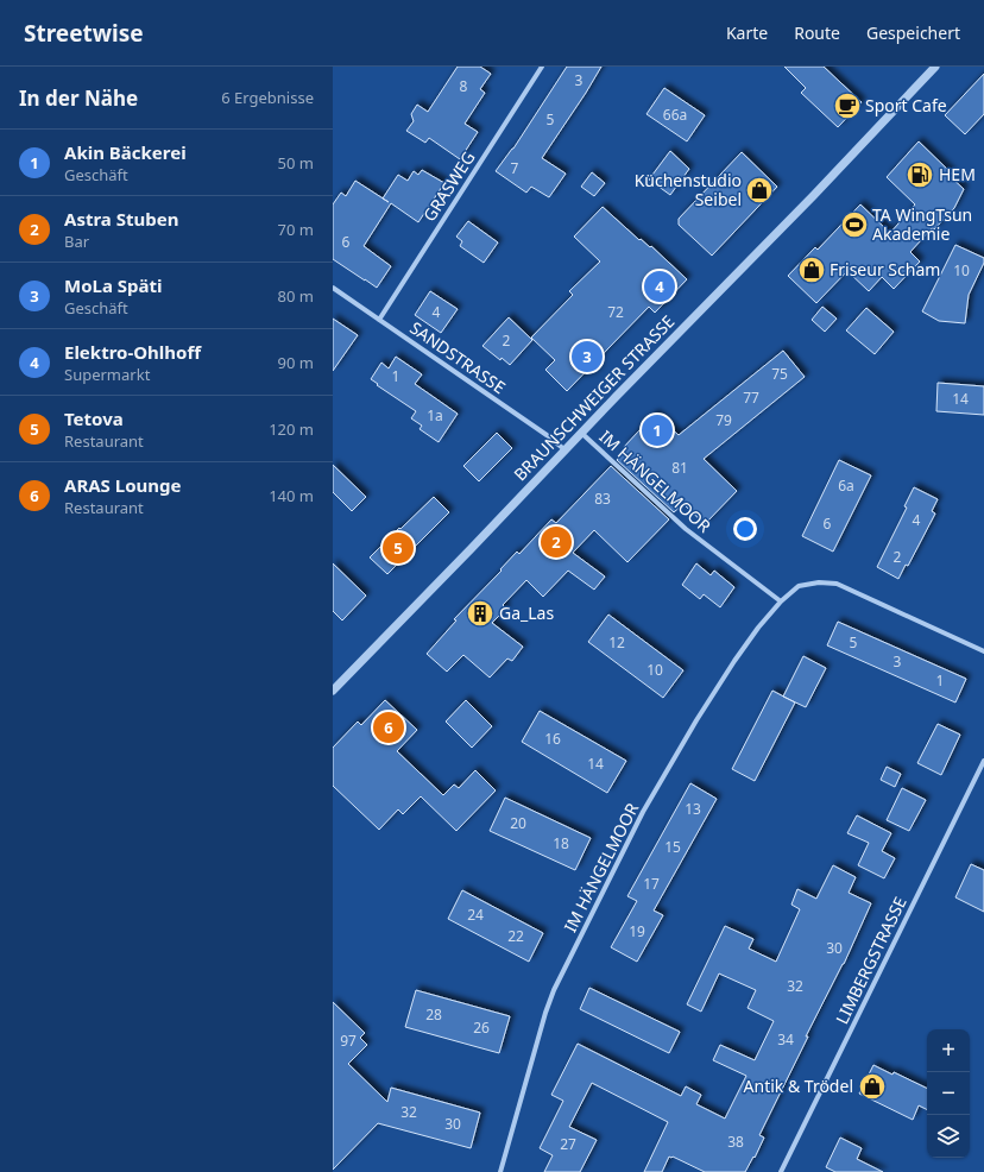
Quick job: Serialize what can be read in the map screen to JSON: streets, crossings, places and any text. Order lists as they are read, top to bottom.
{
  "streets": {
    "street": [
      "GRASWEG",
      "SANDSTRASSE",
      "BRAUNSCHWEIGER STRASSE",
      "IM HÄNGELMOOR",
      "LIMBERGSTRASSE"
    ]
  },
  "crossings": [
    ["GRASWEG", "SANDSTRASSE"],
    ["SANDSTRASSE", "BRAUNSCHWEIGER STRASSE"],
    ["BRAUNSCHWEIGER STRASSE", "IM HÄNGELMOOR"]
  ],
  "places": {
    "cafe": ["Sport Cafe"],
    "fuel station": ["HEM"],
    "shop": ["Küchenstudio Seibel", "Friseur Scham", "Antik & Trödel"],
    "sports": ["TA WingTsun Akademie"],
    "building": ["Ga_Las"]
  },
  "house_numbers": [
    "3",
    "8",
    "66a",
    "5",
    "7",
    "6",
    "10",
    "4",
    "72",
    "2",
    "75",
    "1",
    "77",
    "14",
    "1a",
    "79",
    "81",
    "6a",
    "83",
    "4",
    "6",
    "2",
    "12",
    "5",
    "3",
    "10",
    "1",
    "16",
    "14",
    "13",
    "20",
    "18",
    "15",
    "17",
    "24",
    "19",
    "22",
    "30",
    "32",
    "28",
    "26",
    "34",
    "97",
    "32",
    "30",
    "38",
    "27"
  ],
  "page": {
    "header": "Streetwise",
    "nav": ["Karte", "Route", "Gespeichert"],
    "heading": ["In der Nähe", "6 Ergebnisse"],
    "list": [
      {
        "mark": "1",
        "name": "Akin Bäckerei",
        "note": "Geschäft",
        "value": "50 m"
      },
      {
        "mark": "2",
        "name": "Astra Stuben",
        "note": "Bar",
        "value": "70 m"
      },
      {
        "mark": "3",
        "name": "MoLa Späti",
        "note": "Geschäft",
        "value": "80 m"
      },
      {
        "mark": "4",
        "name": "Elektro-Ohlhoff",
        "note": "Supermarkt",
        "value": "90 m"
      },
      {
        "mark": "5",
        "name": "Tetova",
        "note": "Restaurant",
        "value": "120 m"
      },
      {
        "mark": "6",
        "name": "ARAS Lounge",
        "note": "Restaurant",
        "value": "140 m"
      }
    ],
    "pins": [
      "4",
      "3",
      "1",
      "2",
      "5",
      "6"
    ],
    "map_buttons": ["+", "−"]
  }
}
